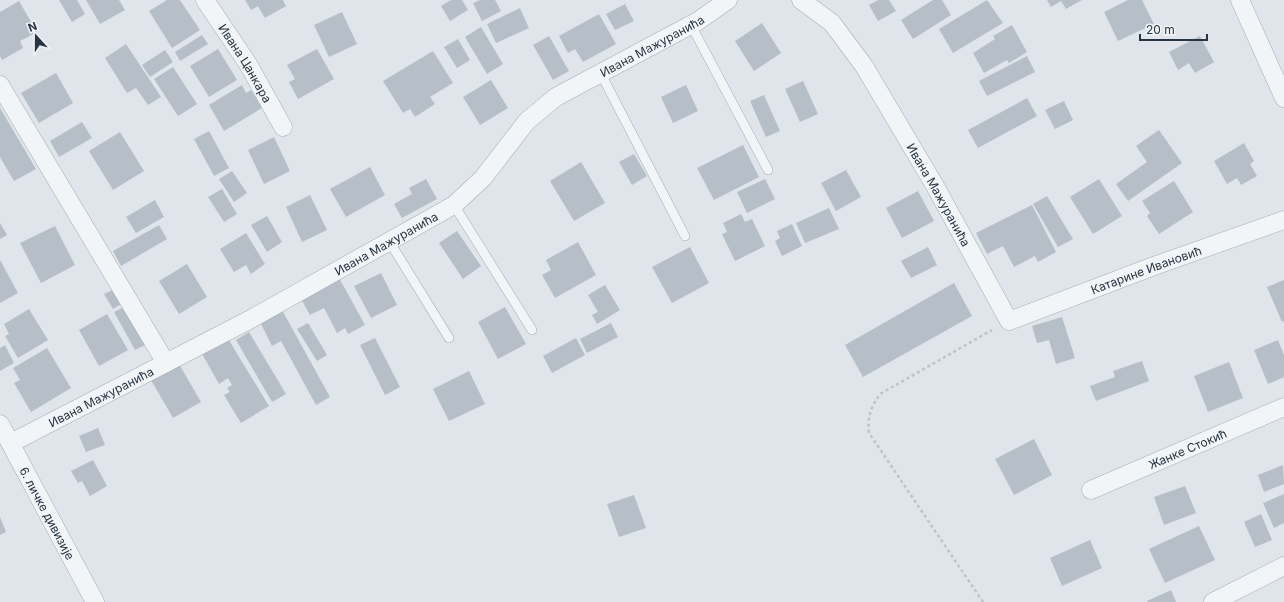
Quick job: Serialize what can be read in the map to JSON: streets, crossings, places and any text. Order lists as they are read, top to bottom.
{
  "streets": {
    "street": [
      "Ивана Мажуранића",
      "Ивана Цанкара",
      "Катарине Ивановић",
      "Жанке Стокић",
      "6. личке дивизије"
    ]
  },
  "crossings": [
    ["Ивана Мажуранића", "Катарине Ивановић"],
    ["Ивана Мажуранића", "6. личке дивизије"]
  ],
  "scale_bar": "20 m",
  "north": "top"
}
